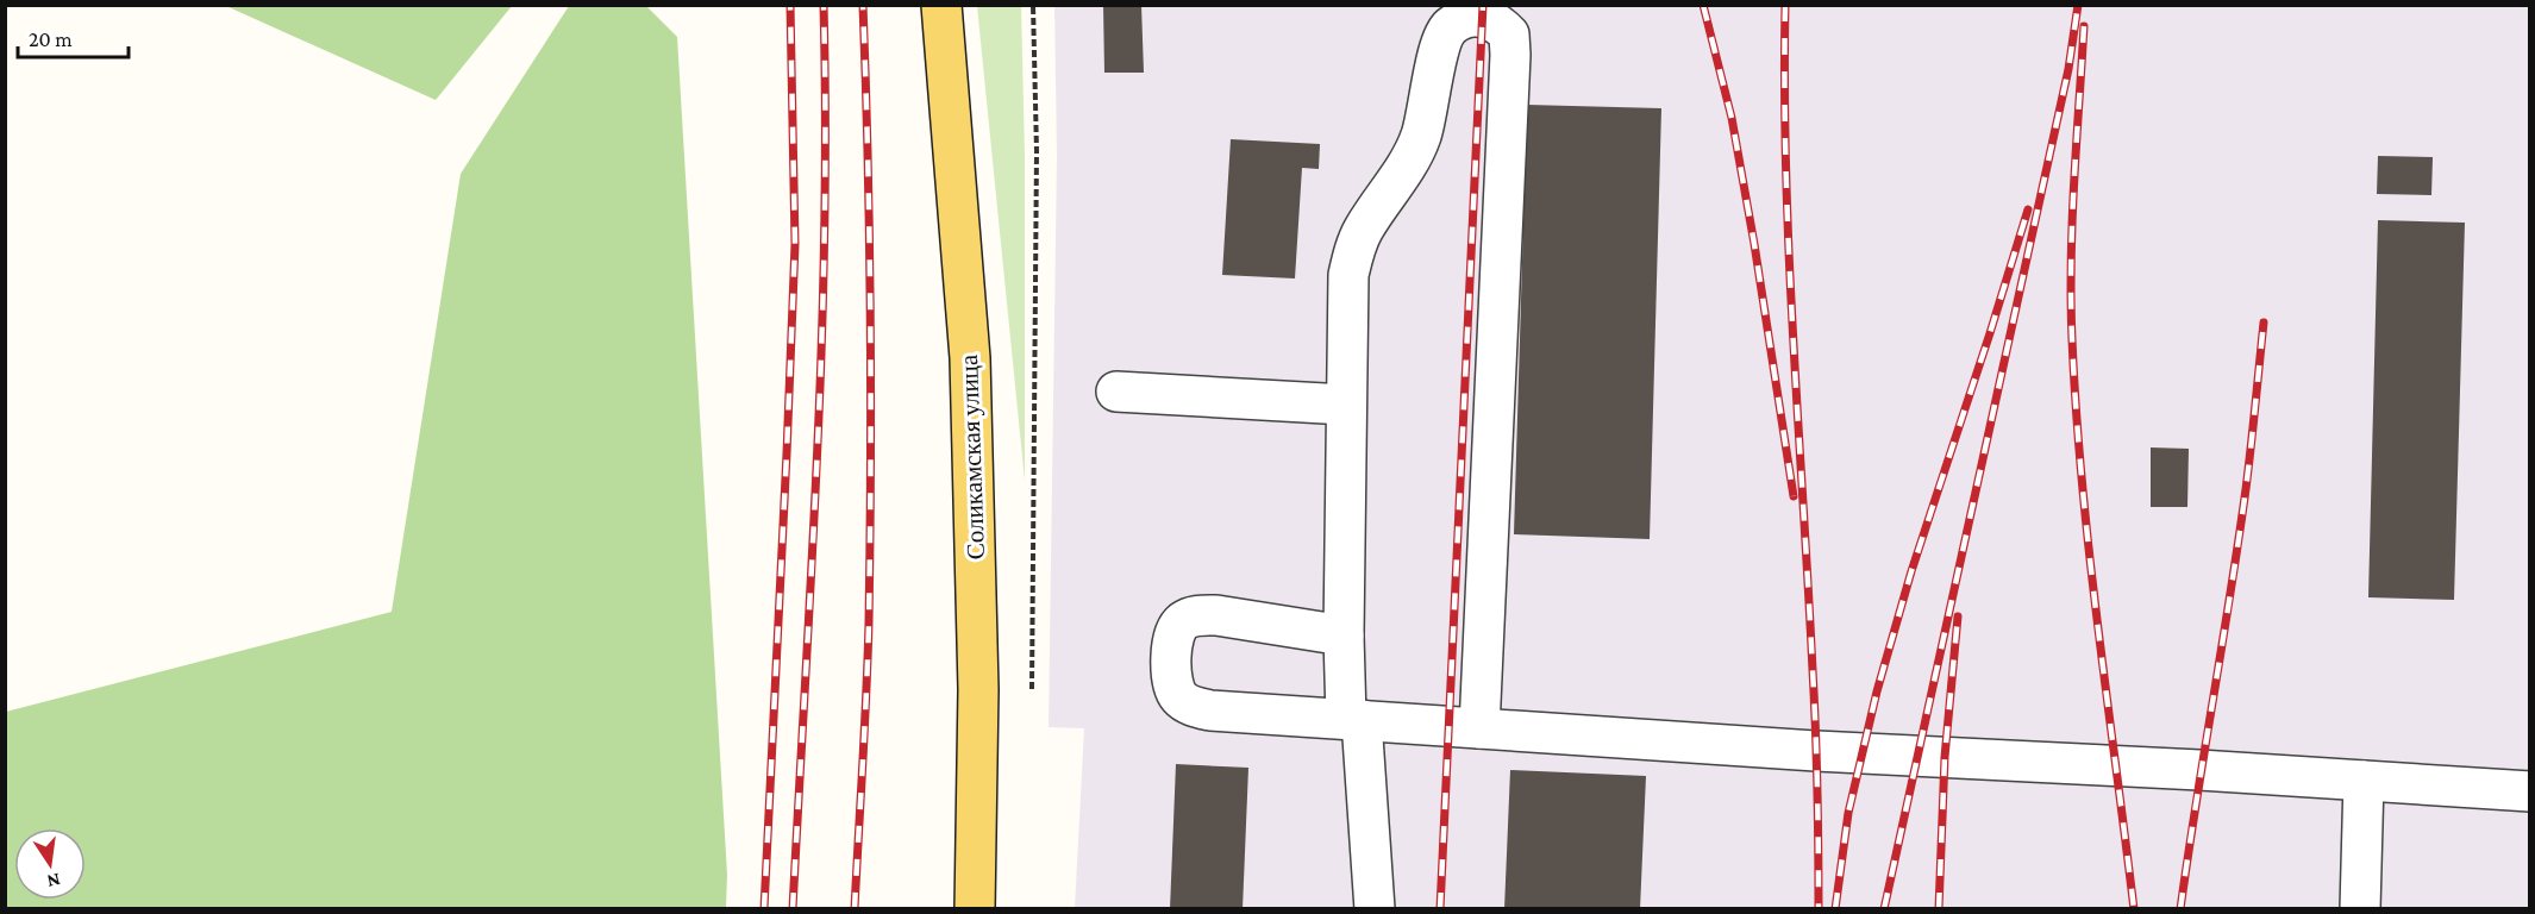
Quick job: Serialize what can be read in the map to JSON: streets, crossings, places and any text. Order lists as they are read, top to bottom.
{
  "streets": {
    "main road": ["Соликамская улица"]
  },
  "scale_bar": "20 m",
  "north": "bottom"
}
